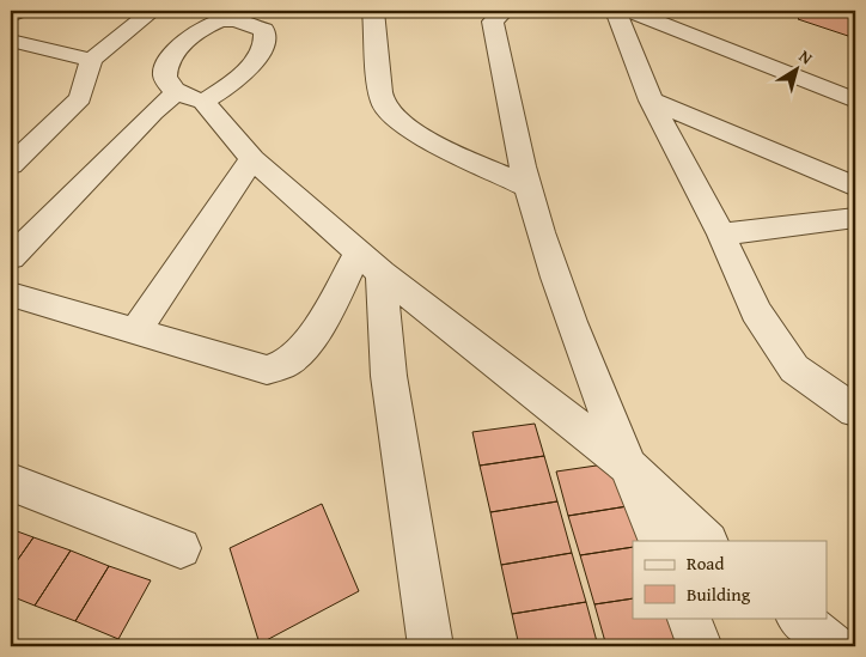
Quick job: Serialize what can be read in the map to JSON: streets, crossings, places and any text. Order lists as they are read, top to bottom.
{
  "legend": ["Road", "Building"],
  "north": "top right"
}
